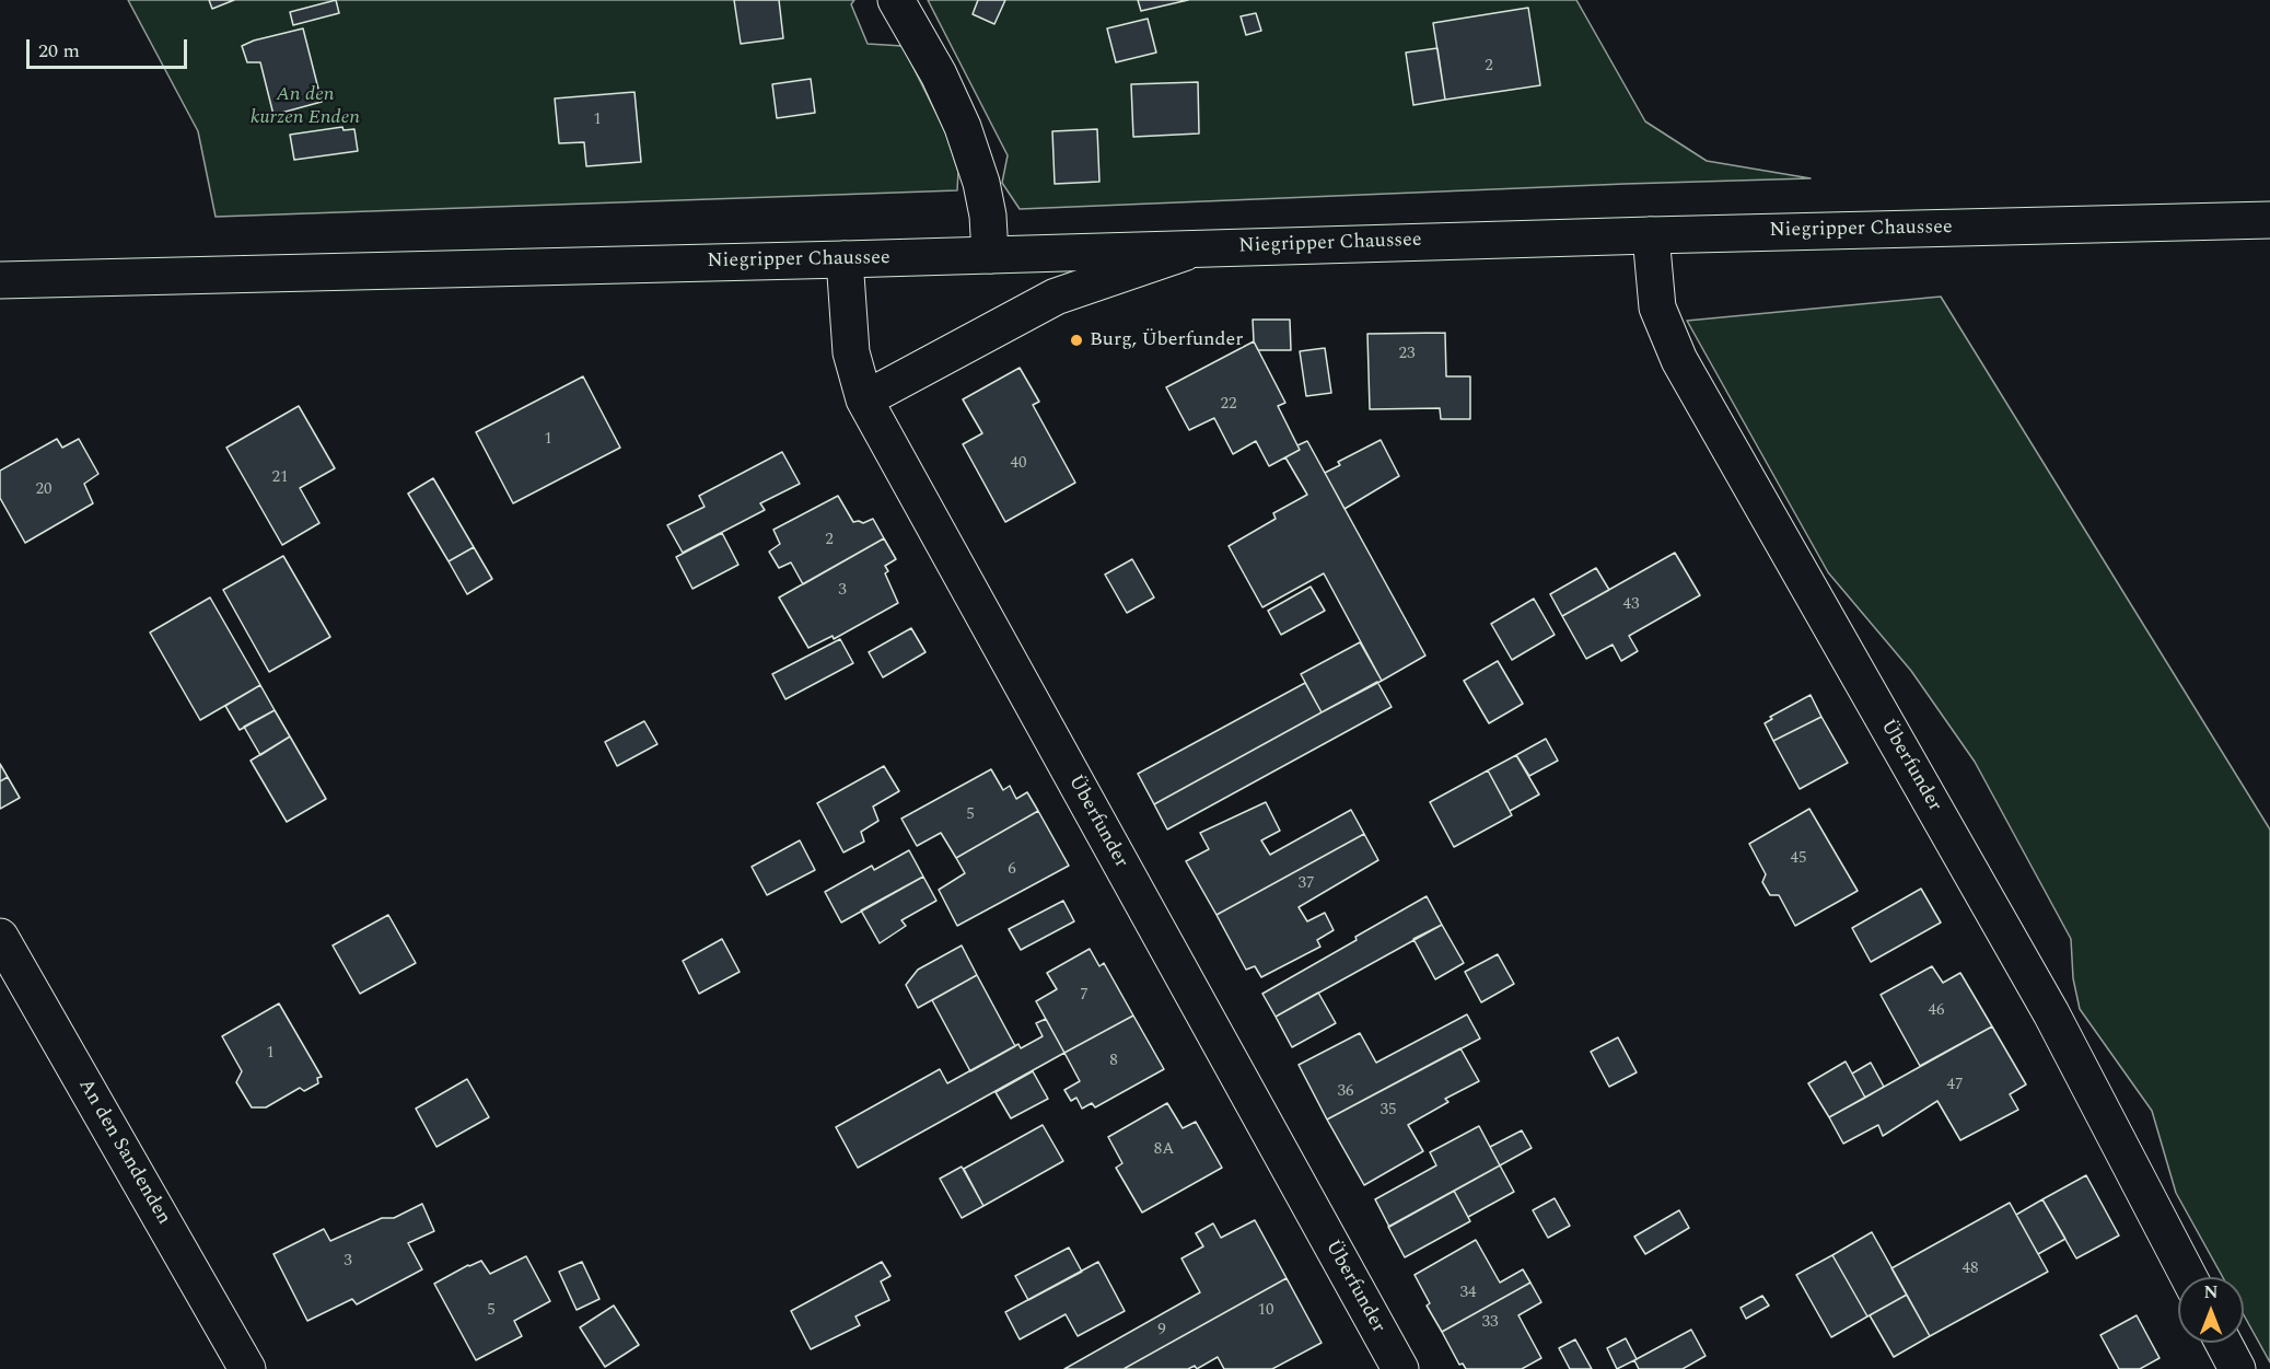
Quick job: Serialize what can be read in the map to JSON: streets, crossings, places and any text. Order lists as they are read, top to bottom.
{
  "streets": {
    "street": ["Niegripper Chaussee", "Überfunder", "An den Sandenden"]
  },
  "crossings": [
    ["Niegripper Chaussee", "Überfunder"]
  ],
  "parks": ["An den kurzen Enden"],
  "places": ["Burg, Überfunder"],
  "house_numbers": [
    "2",
    "1",
    "23",
    "22",
    "1",
    "40",
    "21",
    "20",
    "2",
    "3",
    "43",
    "5",
    "45",
    "6",
    "37",
    "7",
    "46",
    "1",
    "8",
    "47",
    "36",
    "35",
    "8A",
    "3",
    "48",
    "34",
    "5",
    "10",
    "33",
    "9"
  ],
  "scale_bar": "20 m",
  "north": "top"
}
